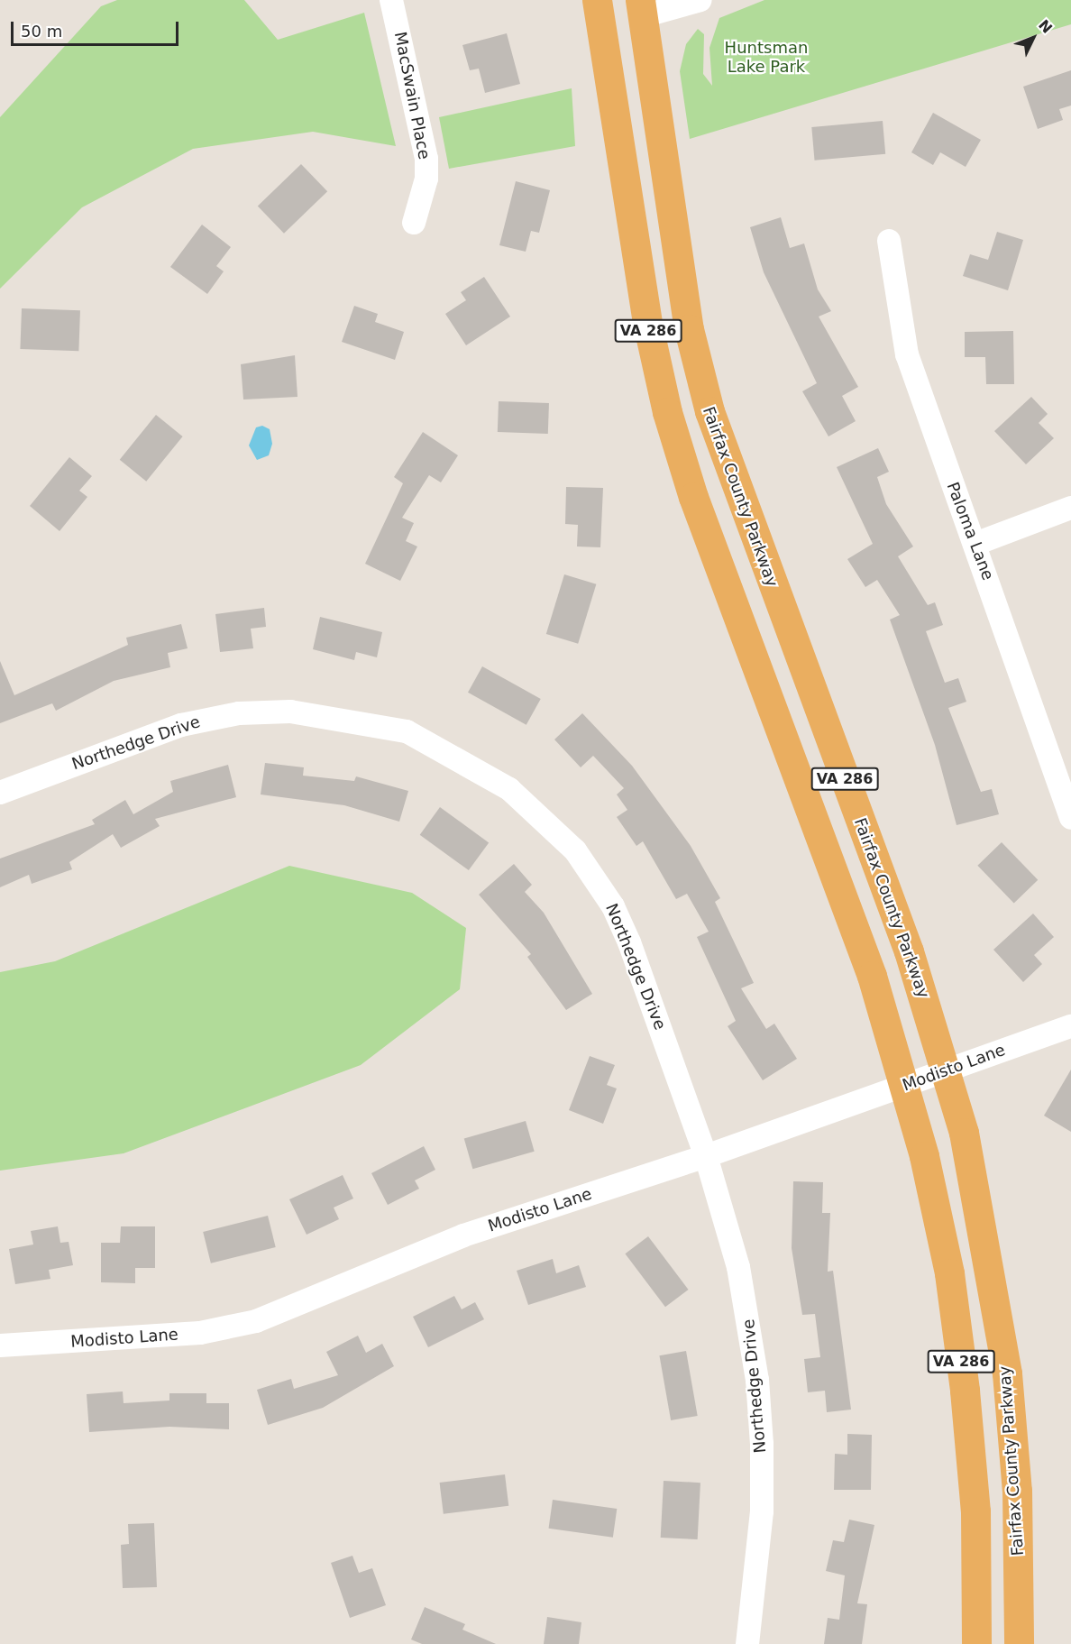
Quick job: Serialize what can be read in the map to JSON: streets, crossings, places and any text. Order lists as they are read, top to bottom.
{
  "streets": {
    "highway": ["VA 286", "Fairfax County Parkway"],
    "street": [
      "MacSwain Place",
      "Paloma Lane",
      "Northedge Drive",
      "Modisto Lane"
    ]
  },
  "crossings": [
    ["VA 286", "Modisto Lane"],
    ["Fairfax County Parkway", "Modisto Lane"],
    ["Northedge Drive", "Modisto Lane"]
  ],
  "parks": ["Huntsman Lake Park"],
  "scale_bar": "50 m",
  "north": "top right"
}
